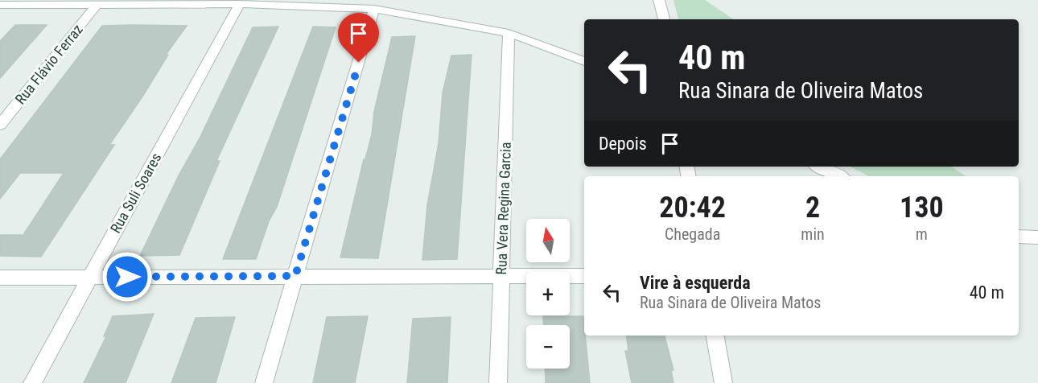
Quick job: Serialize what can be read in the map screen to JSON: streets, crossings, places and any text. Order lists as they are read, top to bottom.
{
  "streets": {
    "street": ["Rua Flávio Ferraz", "Rua Suli Soares", "Rua Vera Regina Garcia"]
  },
  "north": "top",
  "page": {
    "turn": ["40 m", "Rua Sinara de Oliveira Matos"],
    "then": "Depois",
    "eta": [
      "20:42",
      "Chegada",
      "2",
      "min",
      "130",
      "m"
    ],
    "map_buttons": ["+", "−"],
    "list": [
      {
        "name": "Vire à esquerda",
        "note": "Rua Sinara de Oliveira Matos",
        "value": "40 m"
      }
    ]
  }
}
